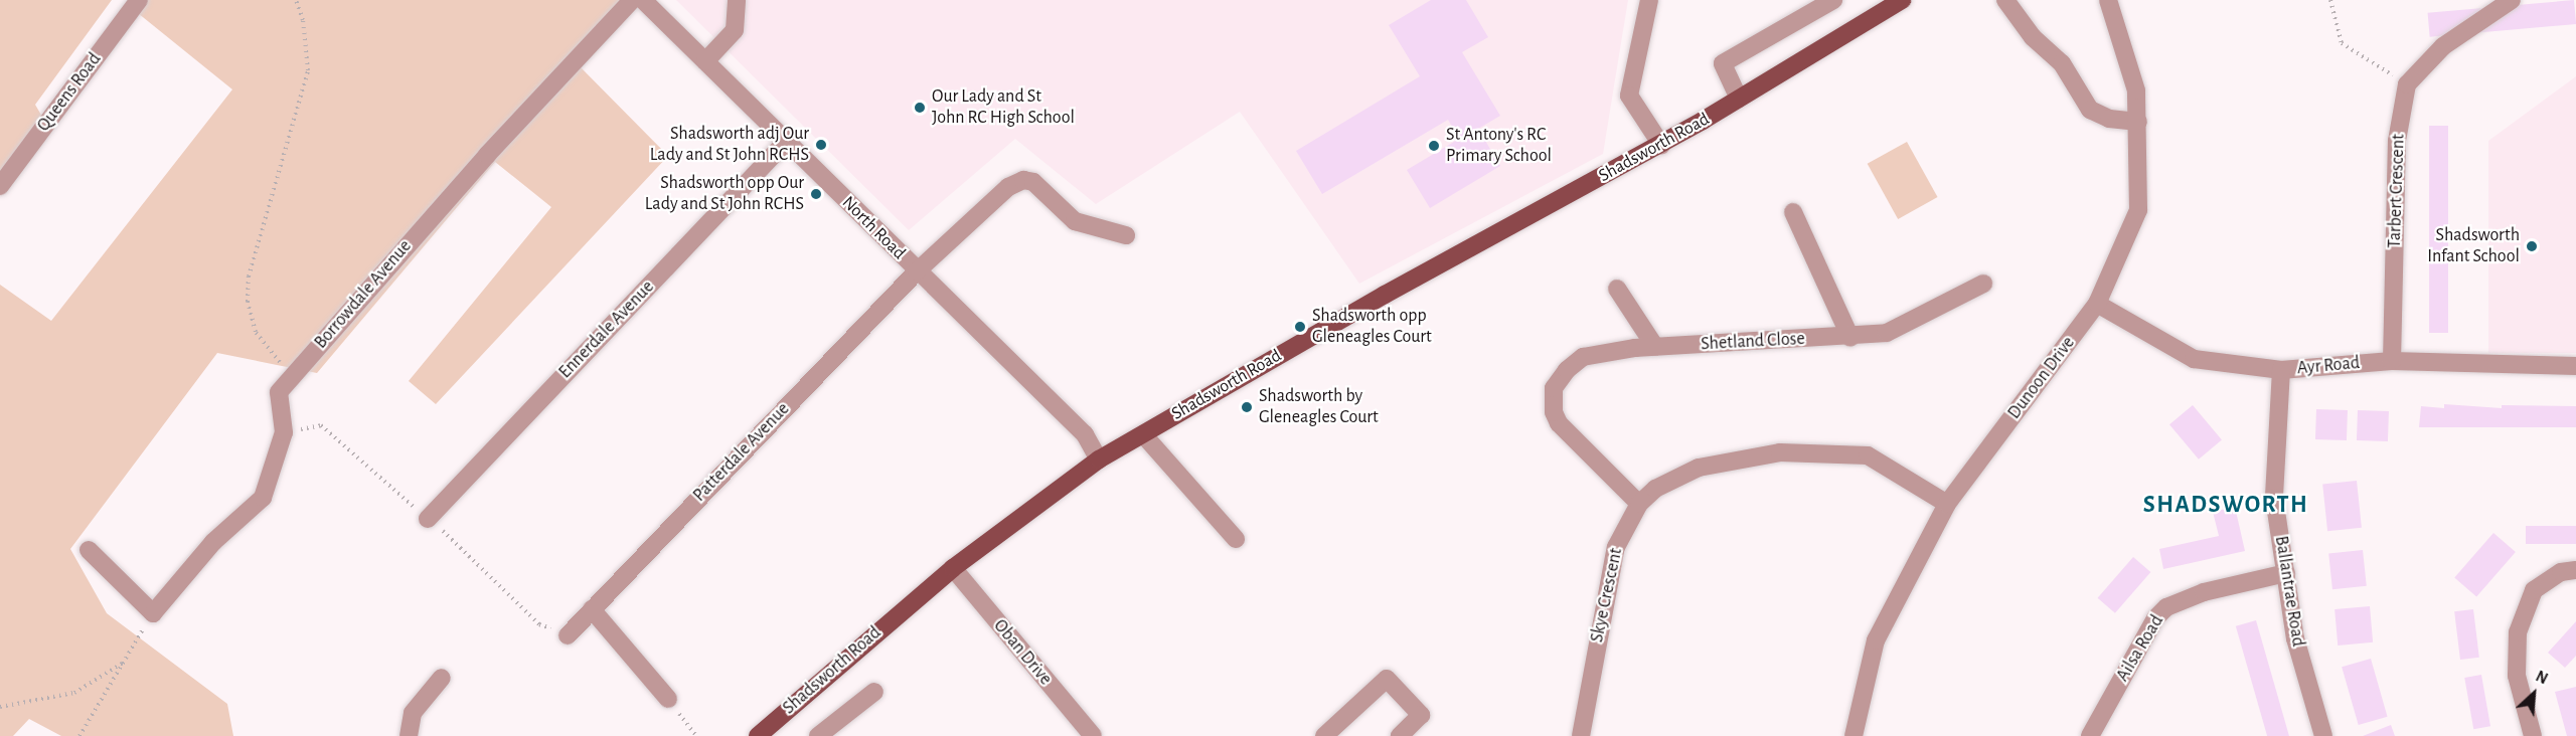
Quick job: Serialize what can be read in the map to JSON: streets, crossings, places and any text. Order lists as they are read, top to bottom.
{
  "streets": {
    "main road": ["Shadsworth Road"],
    "street": [
      "Queens Road",
      "Tarbert Crescent",
      "North Road",
      "Borrowdale Avenue",
      "Ennerdale Avenue",
      "Shetland Close",
      "Ayr Road",
      "Dunoon Drive",
      "Patterdale Avenue",
      "Ballantrae Road",
      "Skye Crescent",
      "Ailsa Road",
      "Oban Drive"
    ]
  },
  "crossings": [
    ["Shadsworth Road", "North Road"],
    ["Shadsworth Road", "Oban Drive"],
    ["Tarbert Crescent", "Ayr Road"],
    ["North Road", "Ennerdale Avenue"],
    ["North Road", "Patterdale Avenue"],
    ["Shetland Close", "Skye Crescent"],
    ["Ayr Road", "Dunoon Drive"],
    ["Ayr Road", "Ballantrae Road"],
    ["Dunoon Drive", "Skye Crescent"],
    ["Ballantrae Road", "Ailsa Road"]
  ],
  "districts": ["SHADSWORTH"],
  "places": [
    "Our Lady and St John RC High School",
    "Shadsworth adj Our Lady and St John RCHS",
    "St Antony's RC Primary School",
    "Shadsworth opp Our Lady and St John RCHS",
    "Shadsworth Infant School",
    "Shadsworth opp Gleneagles Court",
    "Shadsworth by Gleneagles Court"
  ],
  "north": "top right"
}
